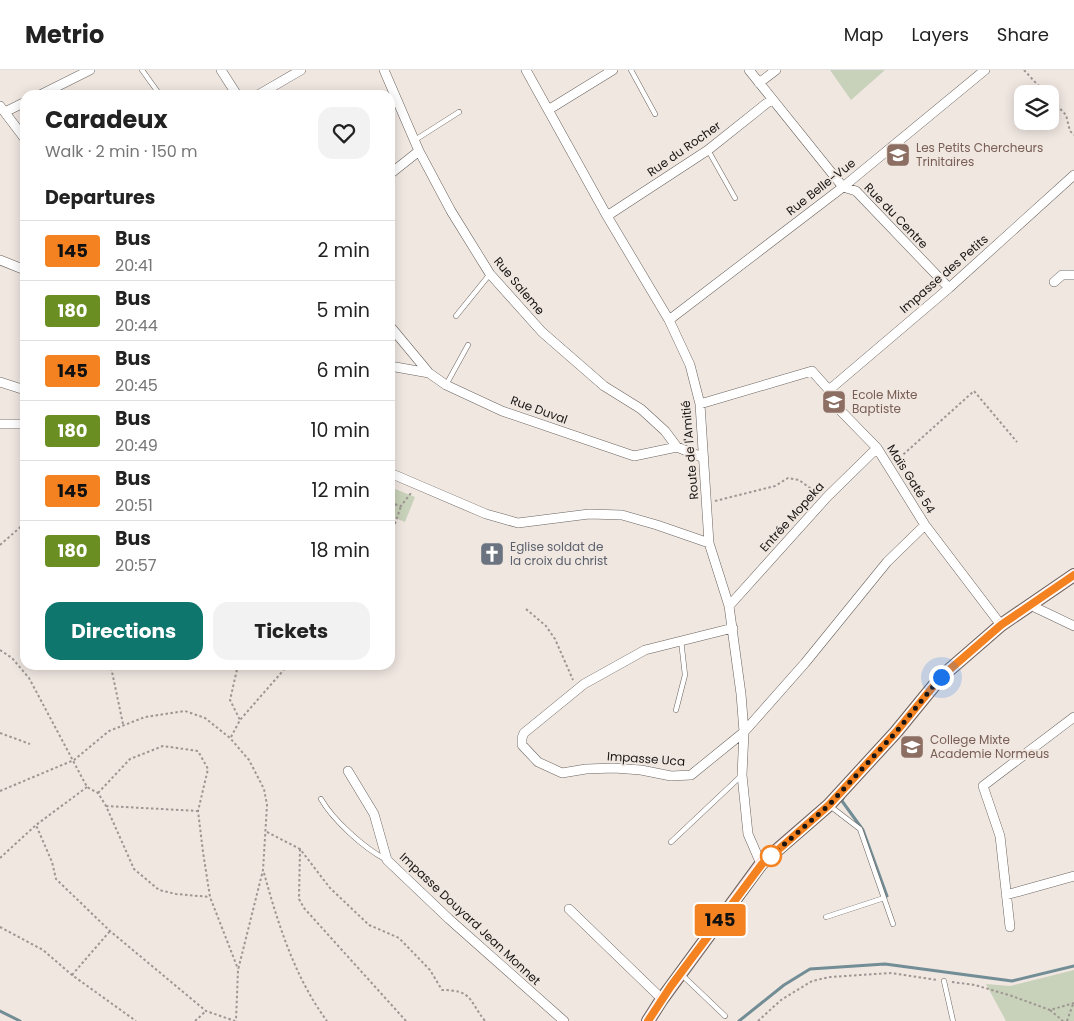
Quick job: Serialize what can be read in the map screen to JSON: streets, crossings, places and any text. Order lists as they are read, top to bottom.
{
  "streets": {
    "street": [
      "Rue du Rocher",
      "Rue Belle-Vue",
      "Rue du Centre",
      "Impasse des Petits",
      "Rue Saleme",
      "Rue Duval",
      "Route de l'Amitié",
      "Maïs Gaté 54",
      "Entrée Mopeka",
      "Impasse Uca",
      "Impasse Douyard Jean Monnet"
    ]
  },
  "crossings": [
    ["Rue du Rocher", "Rue du Centre"],
    ["Rue du Rocher", "Route de l'Amitié"],
    ["Rue Belle-Vue", "Rue du Centre"],
    ["Rue Belle-Vue", "Route de l'Amitié"],
    ["Rue du Centre", "Impasse des Petits"],
    ["Impasse des Petits", "Maïs Gaté 54"],
    ["Rue Saleme", "Rue Duval"],
    ["Route de l'Amitié", "Maïs Gaté 54"],
    ["Route de l'Amitié", "Entrée Mopeka"],
    ["Route de l'Amitié", "Impasse Uca"],
    ["Maïs Gaté 54", "Entrée Mopeka"]
  ],
  "places": {
    "school or university": ["Les Petits Chercheurs Trinitaires", "Ecole Mixte Baptiste", "College Mixte Academie Normeus"],
    "church": ["Eglise soldat de la croix du christ"]
  },
  "lines": ["bus line 145"],
  "page": {
    "header": "Metrio",
    "nav": ["Map", "Layers", "Share"],
    "on_map": "145",
    "heading": [
      ["Caradeux", "Walk · 2 min · 150 m"],
      "Departures"
    ],
    "list": [
      {
        "mark": "145",
        "name": "Bus",
        "note": "20:41",
        "value": "2 min"
      },
      {
        "mark": "180",
        "name": "Bus",
        "note": "20:44",
        "value": "5 min"
      },
      {
        "mark": "145",
        "name": "Bus",
        "note": "20:45",
        "value": "6 min"
      },
      {
        "mark": "180",
        "name": "Bus",
        "note": "20:49",
        "value": "10 min"
      },
      {
        "mark": "145",
        "name": "Bus",
        "note": "20:51",
        "value": "12 min"
      },
      {
        "mark": "180",
        "name": "Bus",
        "note": "20:57",
        "value": "18 min"
      }
    ],
    "buttons": ["Directions", "Tickets"]
  }
}
